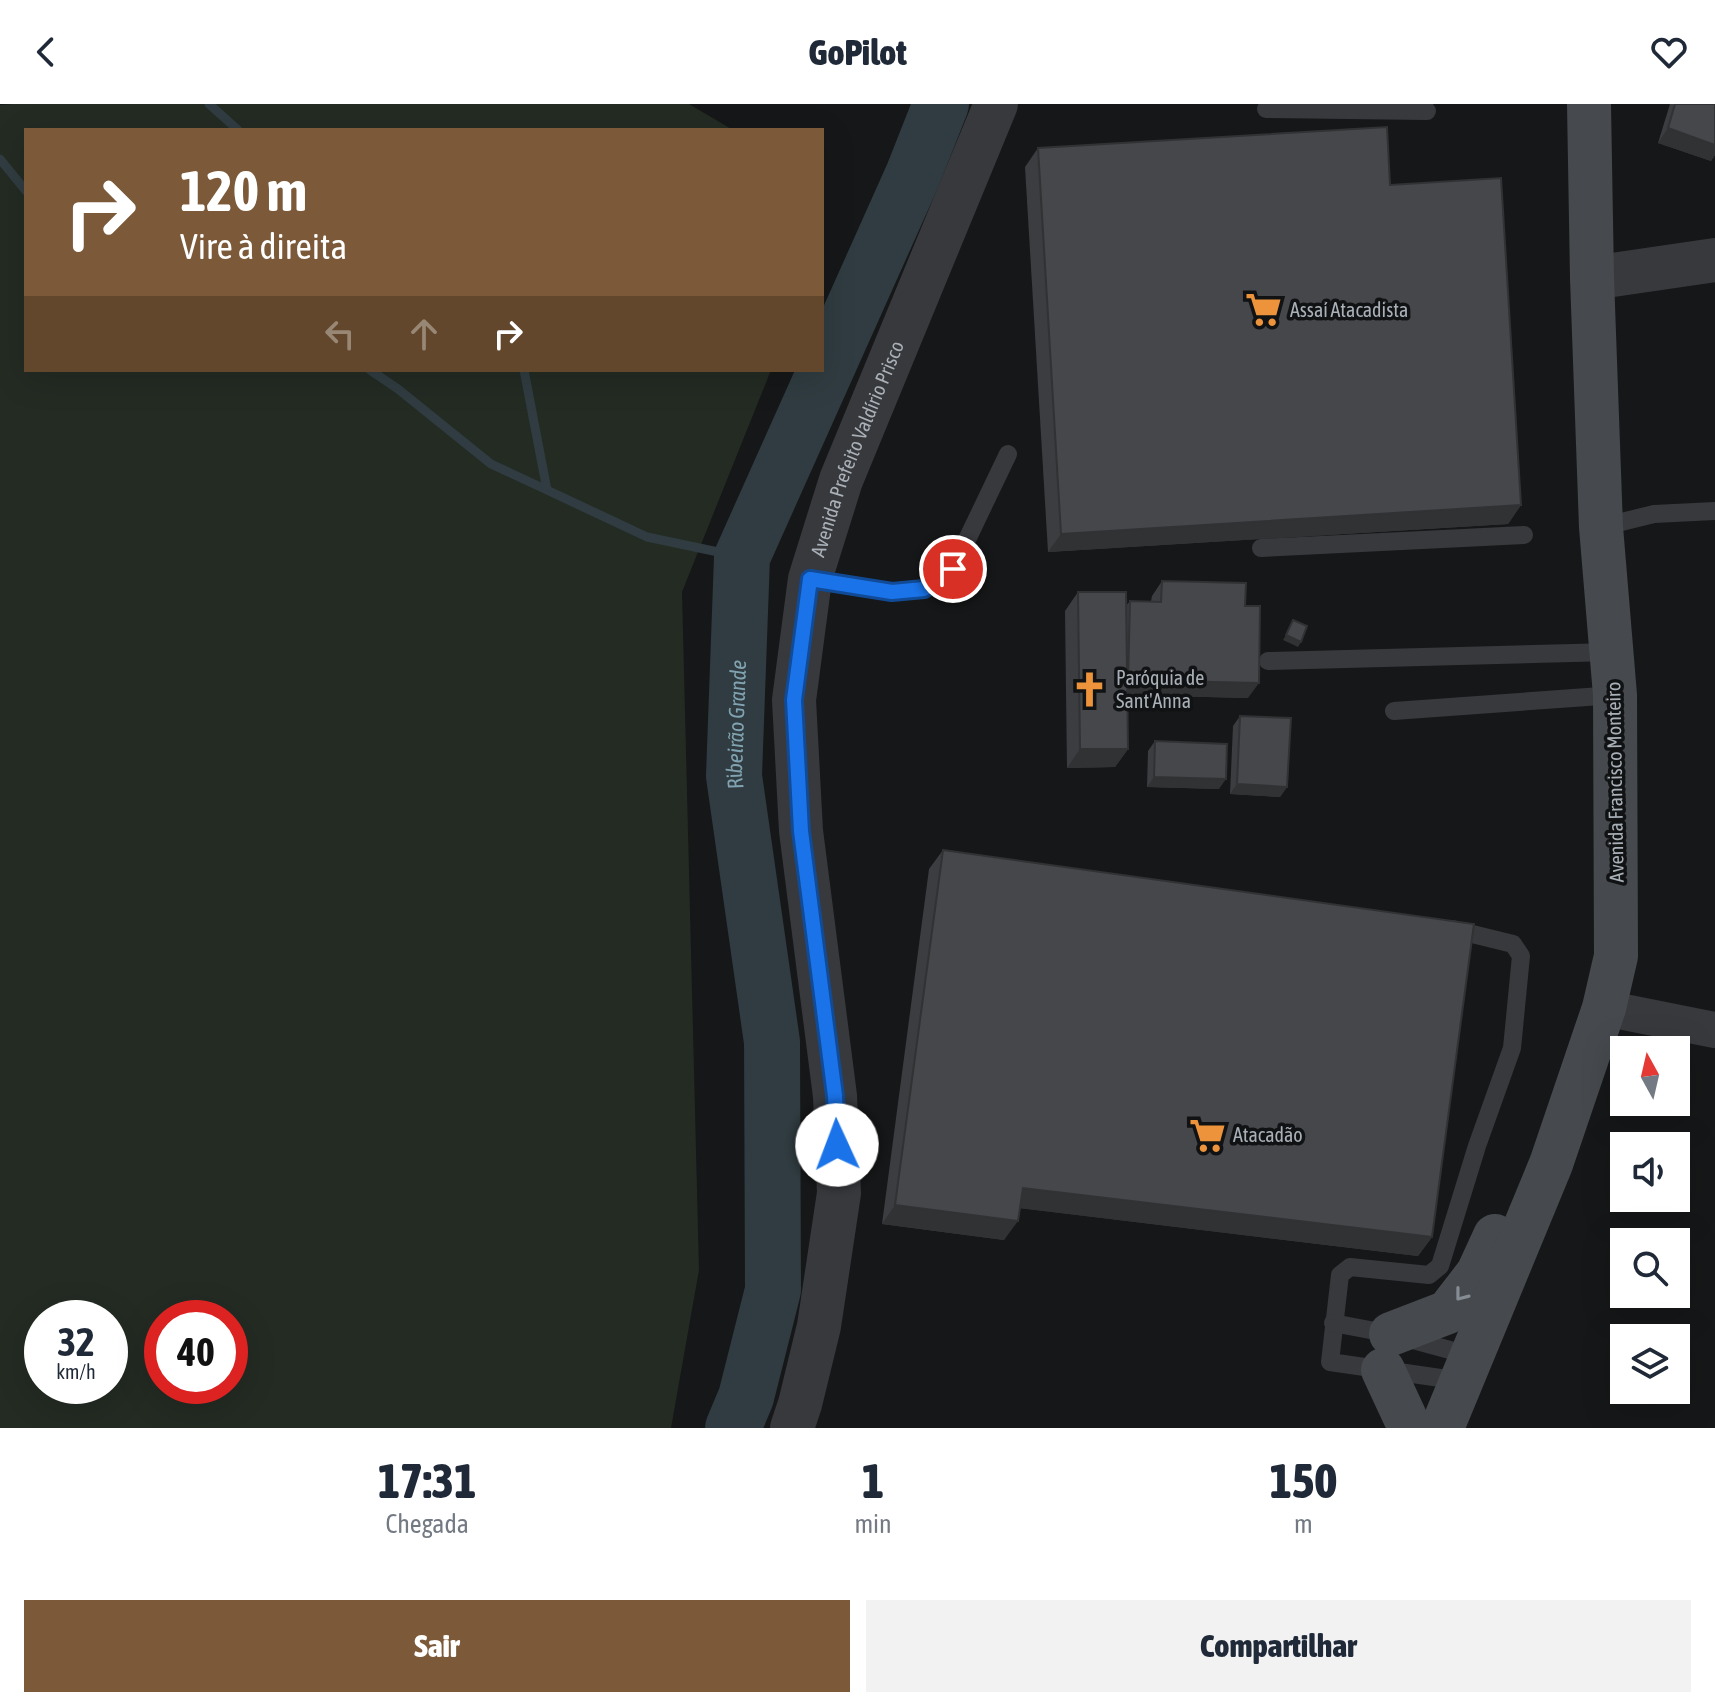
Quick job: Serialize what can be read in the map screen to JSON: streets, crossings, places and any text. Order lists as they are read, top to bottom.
{
  "streets": {
    "main road": ["Avenida Francisco Monteiro"],
    "street": ["Avenida Prefeito Valdírio Prisco"]
  },
  "water": ["Ribeirão Grande"],
  "places": {
    "supermarket": ["Assaí Atacadista", "Atacadão"],
    "church": ["Paróquia de Sant'Anna"]
  },
  "north": "top",
  "page": {
    "header": "GoPilot",
    "turn": ["120 m", "Vire à direita"],
    "speed": "32 km/h",
    "limit": "40",
    "eta": [
      "17:31",
      "Chegada",
      "1",
      "min",
      "150",
      "m"
    ],
    "buttons": ["Sair", "Compartilhar"]
  }
}
